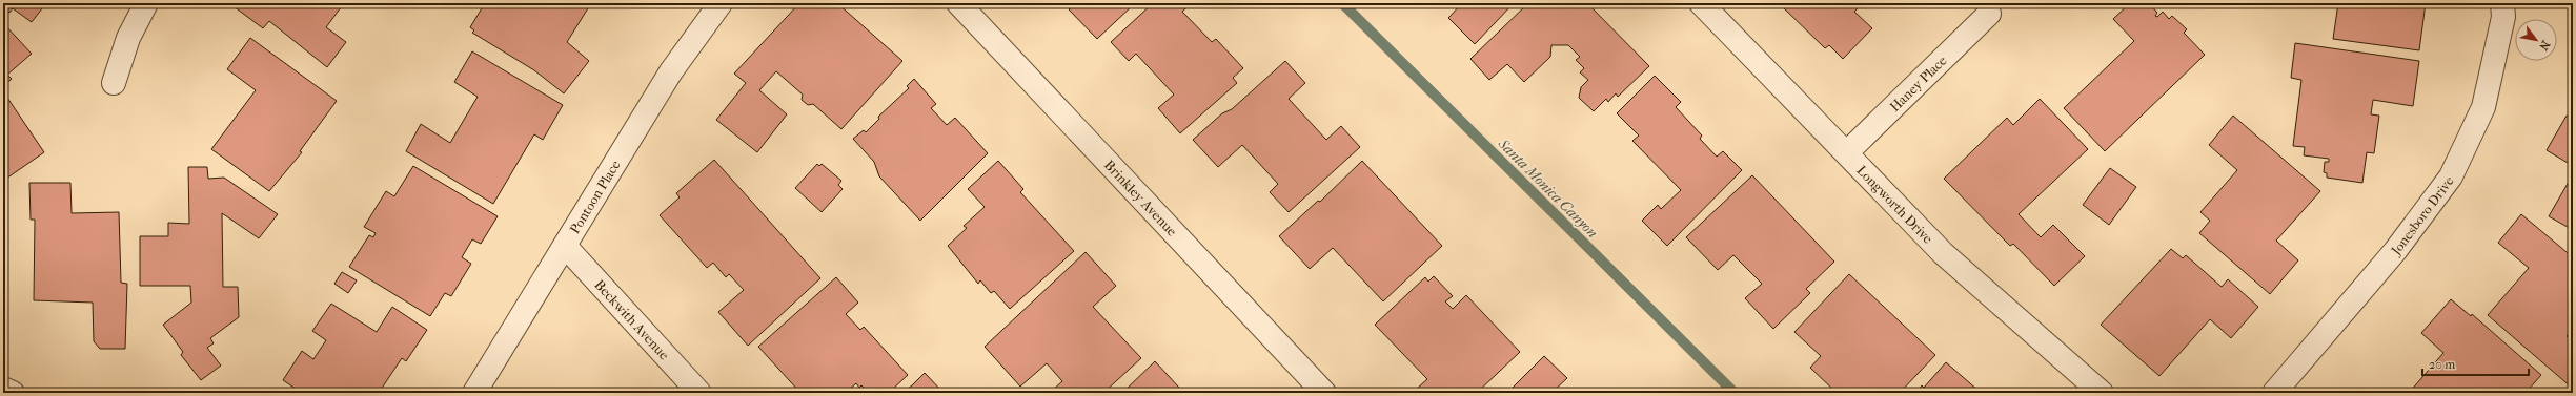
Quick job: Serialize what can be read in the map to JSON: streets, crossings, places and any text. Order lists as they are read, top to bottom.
{
  "streets": {
    "street": [
      "Haney Place",
      "Pontoon Place",
      "Brinkley Avenue",
      "Longworth Drive",
      "Jonesboro Drive",
      "Beckwith Avenue"
    ]
  },
  "crossings": [
    ["Haney Place", "Longworth Drive"],
    ["Pontoon Place", "Beckwith Avenue"]
  ],
  "water": ["Santa Monica Canyon"],
  "scale_bar": "20 m",
  "north": "bottom right"
}
